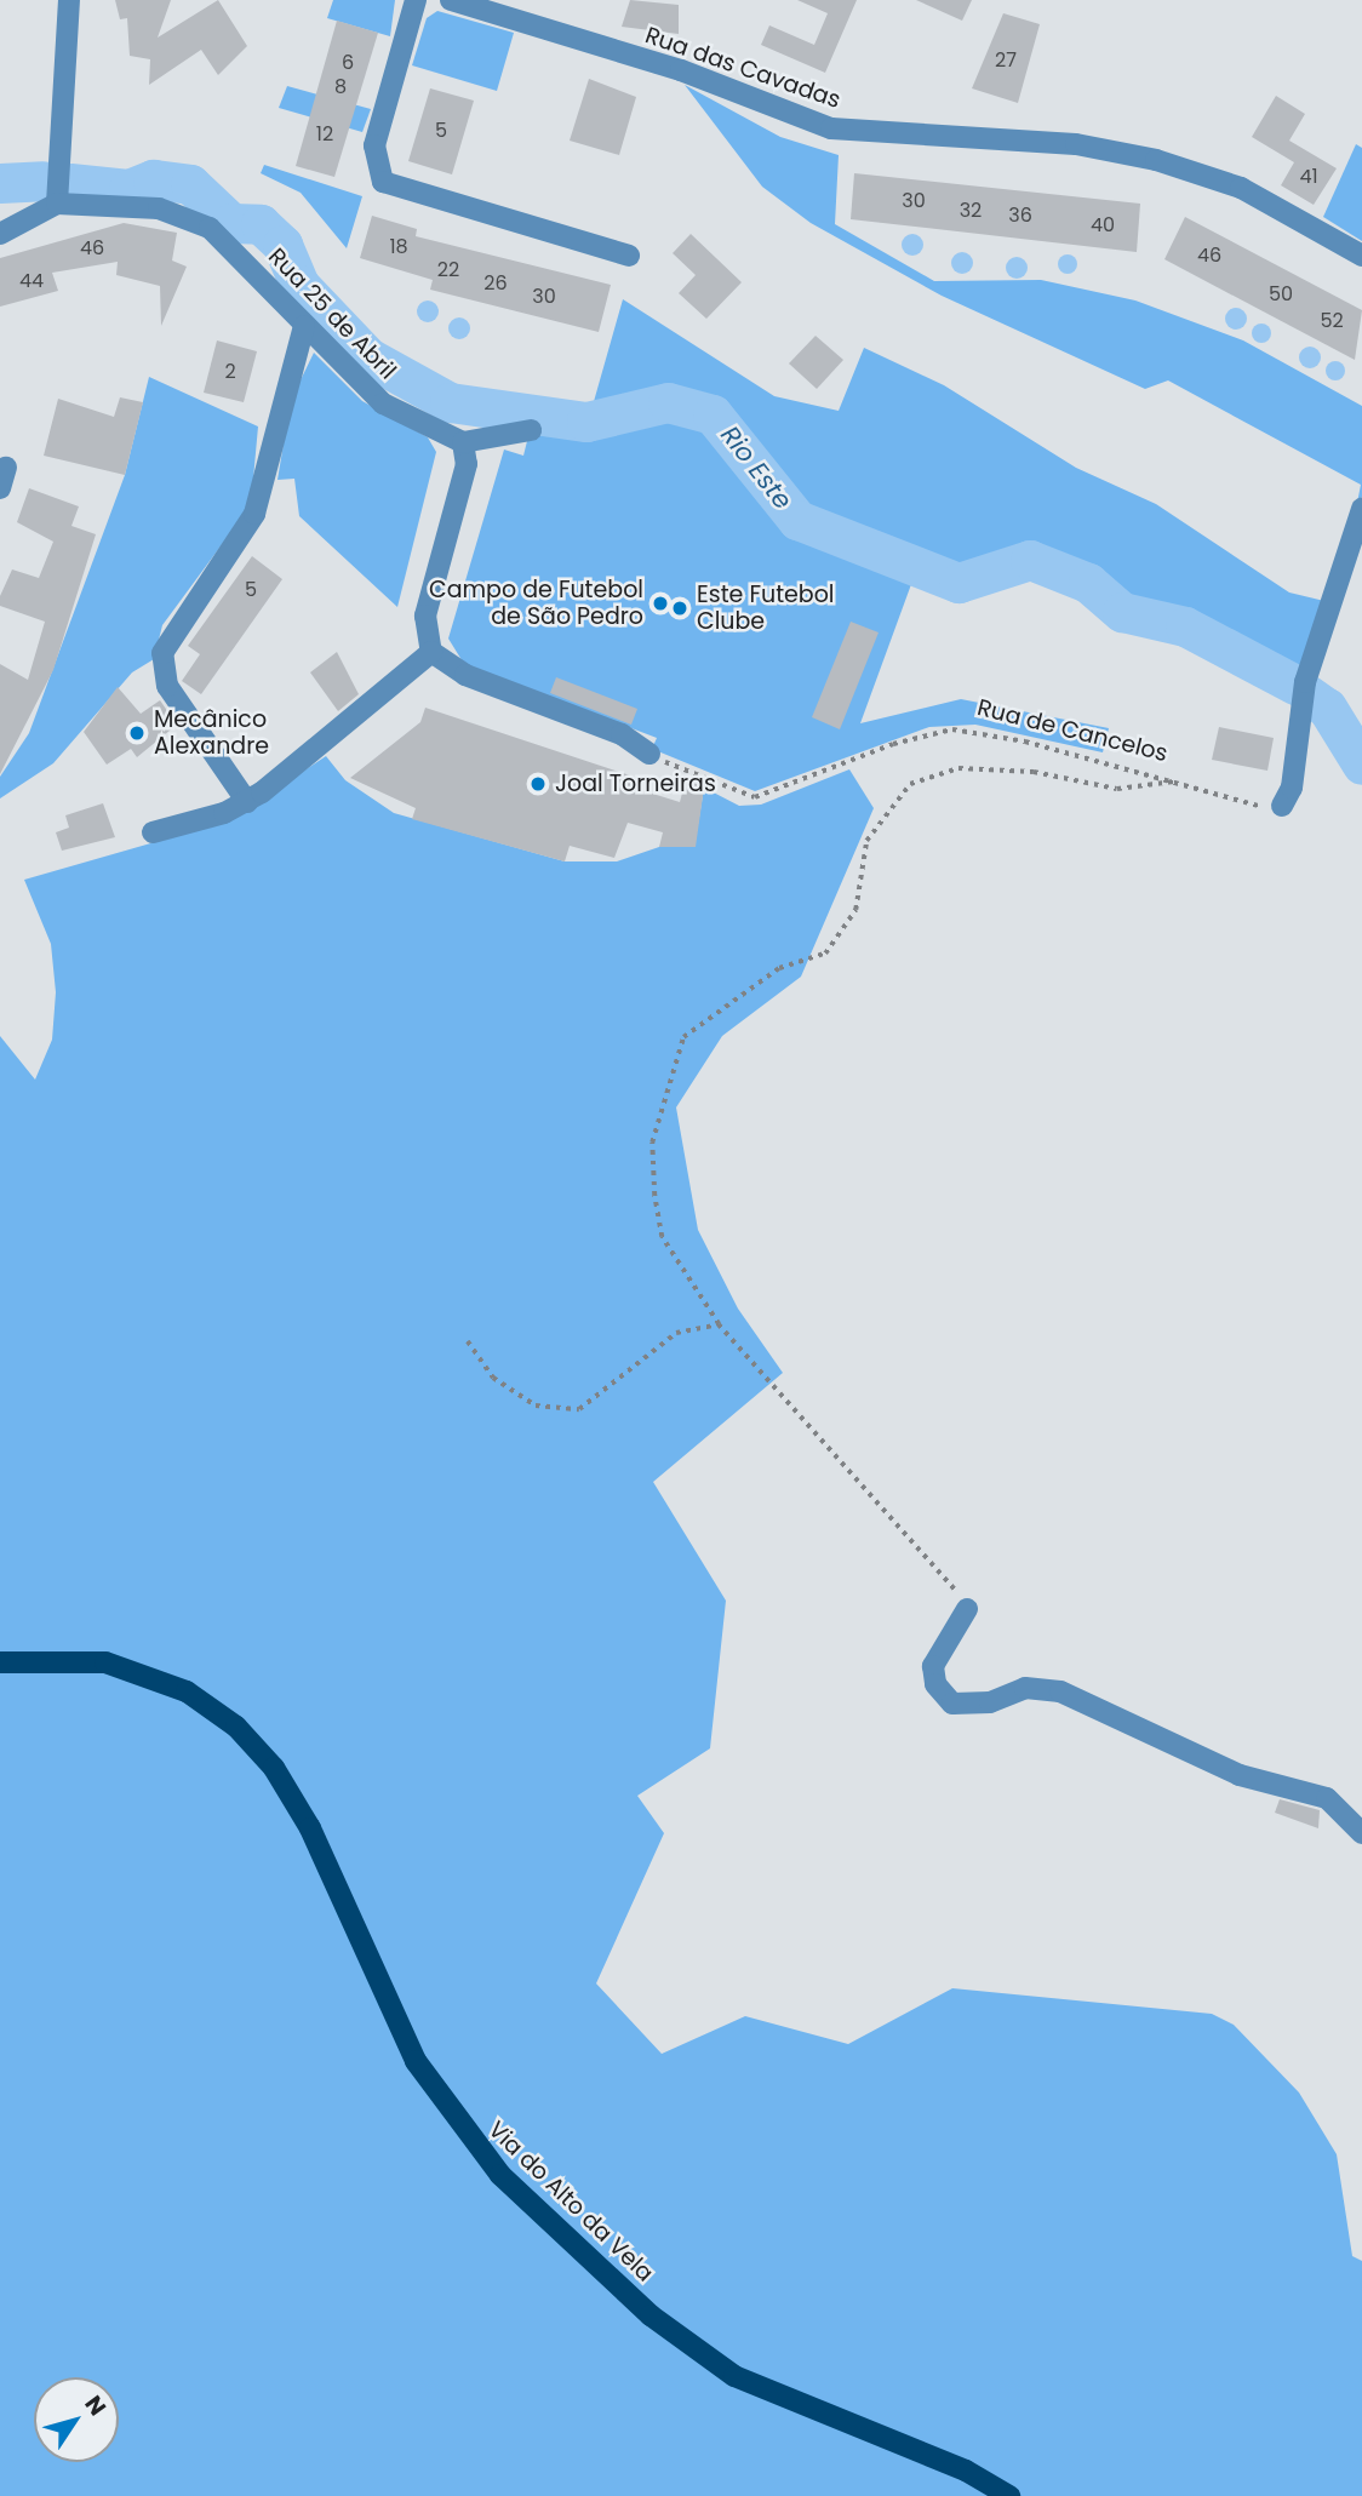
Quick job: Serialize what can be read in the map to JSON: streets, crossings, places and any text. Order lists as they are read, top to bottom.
{
  "streets": {
    "main road": ["Via do Alto da Vela"],
    "street": ["Rua das Cavadas", "Rua 25 de Abril"],
    "path": ["Rua de Cancelos"]
  },
  "water": ["Rio Este"],
  "places": [
    "Campo de Futebol de São Pedro",
    "Este Futebol Clube",
    "Mecânico Alexandre",
    "Joal Torneiras"
  ],
  "house_numbers": [
    "27",
    "6",
    "8",
    "5",
    "12",
    "41",
    "30",
    "32",
    "36",
    "40",
    "18",
    "46",
    "46",
    "22",
    "44",
    "26",
    "50",
    "30",
    "52",
    "2",
    "5"
  ],
  "north": "top right"
}
